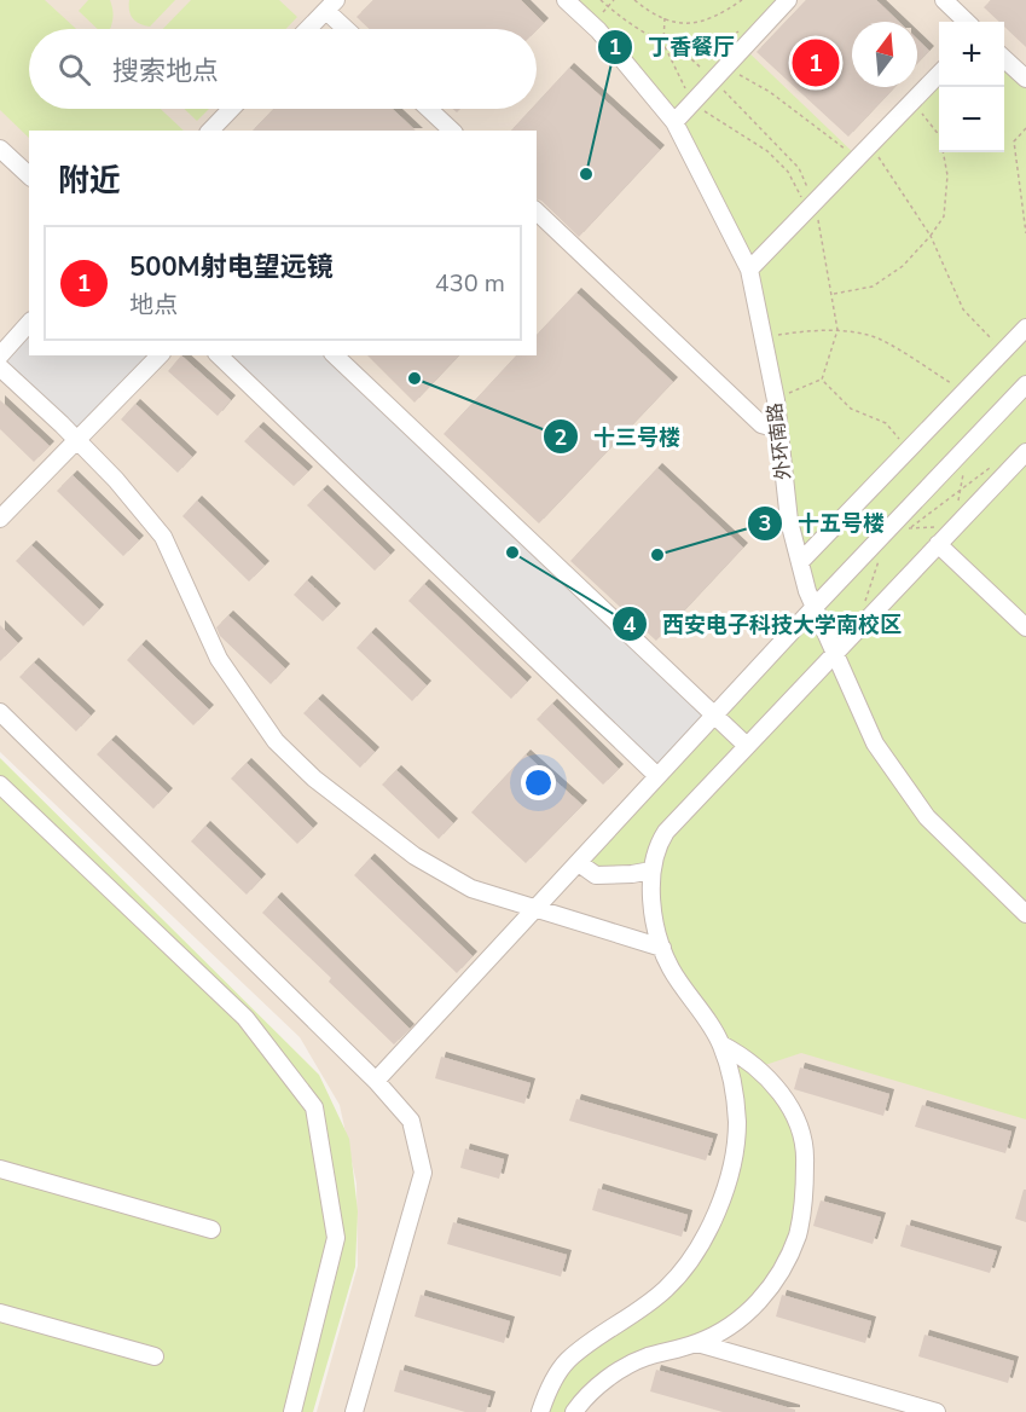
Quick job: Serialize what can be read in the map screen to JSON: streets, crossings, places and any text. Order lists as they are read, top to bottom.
{
  "streets": {
    "street": ["外环南路"]
  },
  "places": [
    "丁香餐厅",
    "十三号楼",
    "西安电子科技大学南校区",
    "十五号楼"
  ],
  "north": "top",
  "page": {
    "map_buttons": ["+", "−"],
    "search": "搜索地点",
    "pins": "1",
    "heading": "附近",
    "list": [
      {
        "mark": "1",
        "name": "500M射电望远镜",
        "note": "地点",
        "value": "430 m"
      }
    ]
  }
}
